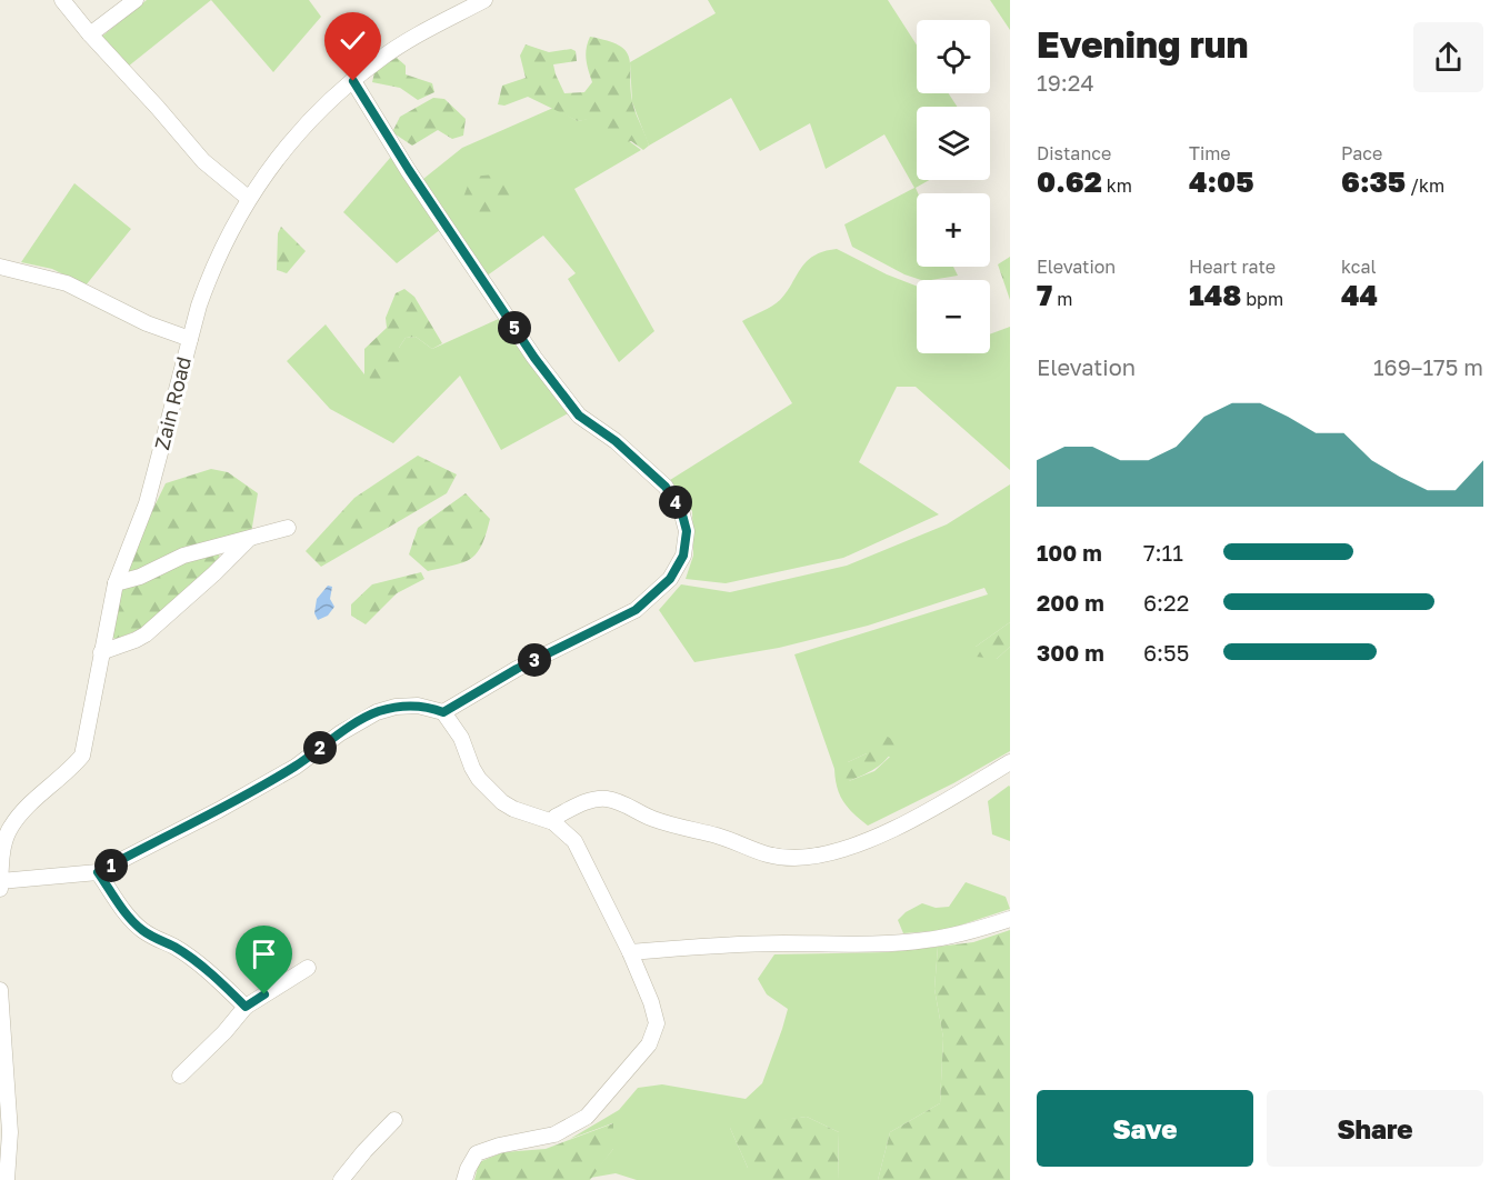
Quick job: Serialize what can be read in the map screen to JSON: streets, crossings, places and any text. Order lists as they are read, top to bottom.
{
  "streets": {
    "street": ["Zain Road"]
  },
  "page": {
    "heading": ["Evening run", "19:24"],
    "map_buttons": ["+", "−"],
    "stats": [
      ["Distance", "0.62 km"],
      ["Time", "4:05"],
      ["Pace", "6:35 /km"],
      ["Elevation", "7 m"],
      ["Heart rate", "148 bpm"],
      ["kcal", "44"]
    ],
    "pins": [
      "5",
      "4",
      "3",
      "2",
      "1"
    ],
    "chart": ["Elevation", "169–175 m"],
    "list": [
      {
        "name": "100 m",
        "note": "7:11"
      },
      {
        "name": "200 m",
        "note": "6:22"
      },
      {
        "name": "300 m",
        "note": "6:55"
      }
    ],
    "buttons": ["Save", "Share"]
  }
}
